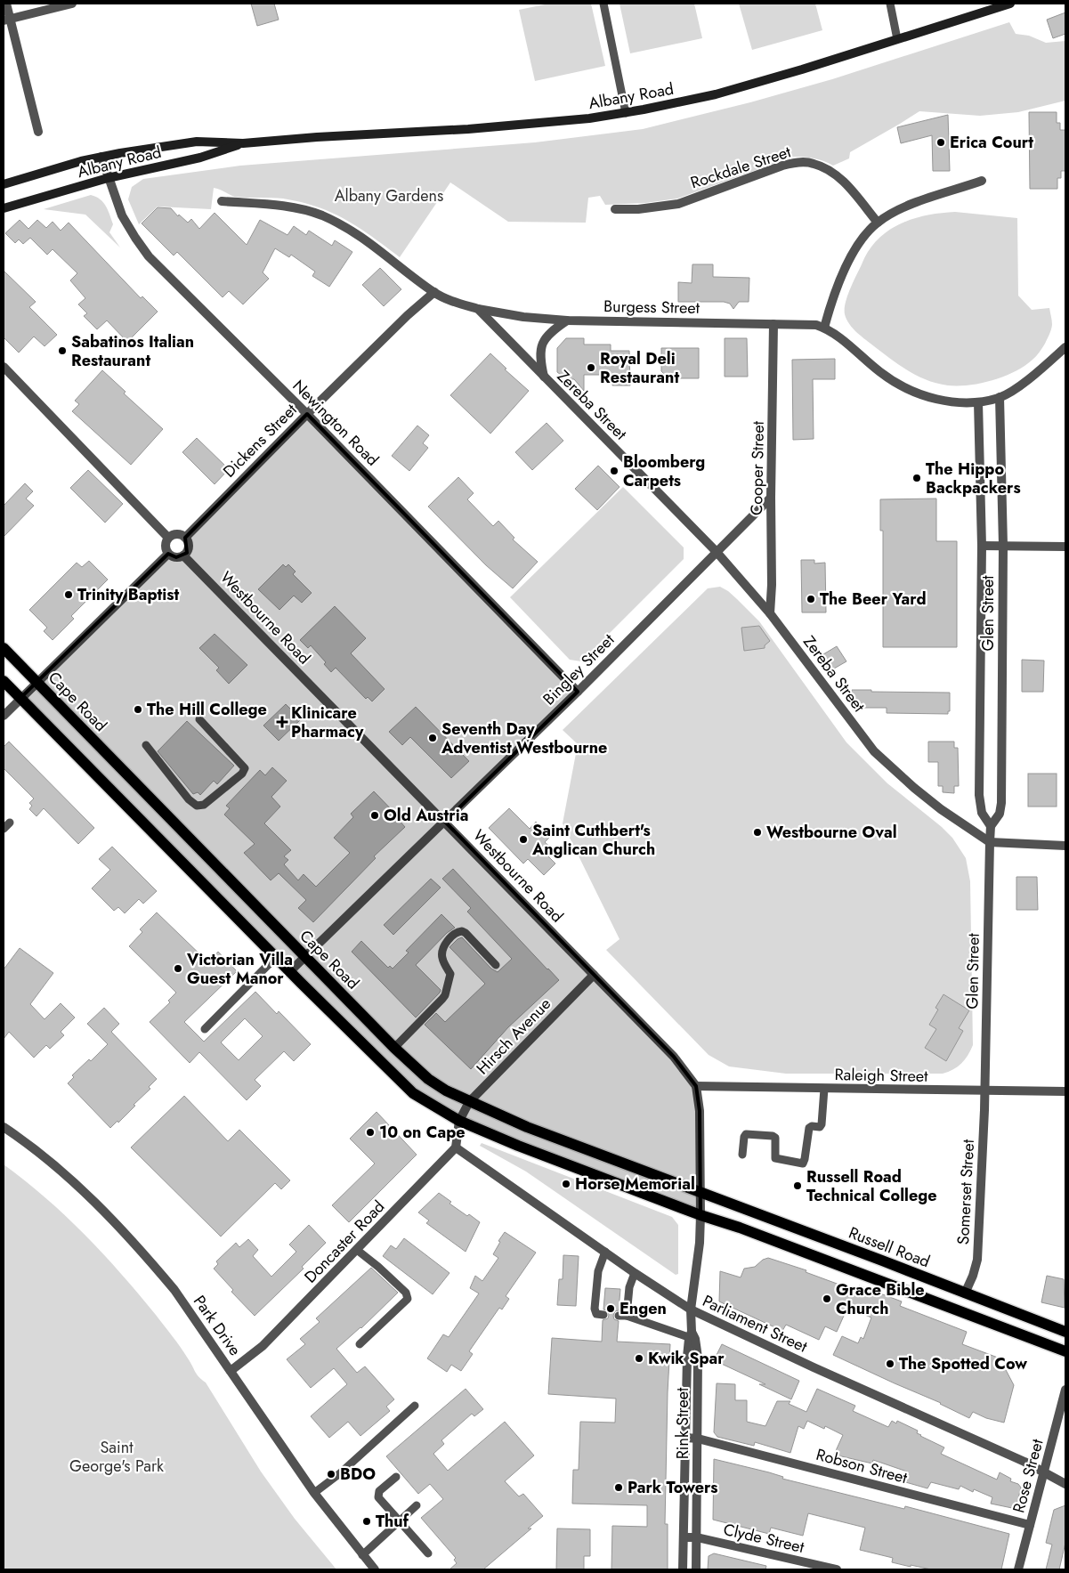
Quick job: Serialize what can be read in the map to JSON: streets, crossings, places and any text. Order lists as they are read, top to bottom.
{
  "streets": {
    "main road": ["Albany Road", "Cape Road", "Russell Road"],
    "street": [
      "Rockdale Street",
      "Burgess Street",
      "Zereba Street",
      "Newington Road",
      "Dickens Street",
      "Cooper Street",
      "Glen Street",
      "Westbourne Road",
      "Bingley Street",
      "Hirsch Avenue",
      "Raleigh Street",
      "Somerset Street",
      "Doncaster Road",
      "Parliament Street",
      "Park Drive",
      "Rink Street",
      "Robson Street",
      "Rose Street",
      "Clyde Street"
    ]
  },
  "crossings": [
    ["Albany Road", "Newington Road"],
    ["Burgess Street", "Zereba Street"],
    ["Burgess Street", "Cooper Street"],
    ["Zereba Street", "Dickens Street"],
    ["Zereba Street", "Cooper Street"],
    ["Zereba Street", "Glen Street"],
    ["Zereba Street", "Bingley Street"],
    ["Newington Road", "Dickens Street"],
    ["Newington Road", "Bingley Street"],
    ["Dickens Street", "Westbourne Road"],
    ["Cooper Street", "Bingley Street"],
    ["Glen Street", "Raleigh Street"],
    ["Glen Street", "Somerset Street"],
    ["Westbourne Road", "Bingley Street"],
    ["Westbourne Road", "Cape Road"],
    ["Westbourne Road", "Hirsch Avenue"],
    ["Westbourne Road", "Raleigh Street"],
    ["Westbourne Road", "Russell Road"],
    ["Westbourne Road", "Rink Street"],
    ["Bingley Street", "Cape Road"],
    ["Cape Road", "Hirsch Avenue"],
    ["Cape Road", "Russell Road"],
    ["Cape Road", "Rink Street"],
    ["Raleigh Street", "Somerset Street"],
    ["Somerset Street", "Russell Road"],
    ["Doncaster Road", "Parliament Street"],
    ["Doncaster Road", "Park Drive"],
    ["Russell Road", "Rink Street"],
    ["Parliament Street", "Rink Street"],
    ["Parliament Street", "Rose Street"],
    ["Rink Street", "Robson Street"],
    ["Rink Street", "Clyde Street"],
    ["Robson Street", "Rose Street"]
  ],
  "parks": ["Albany Gardens", "Saint George's Park"],
  "places": {
    "other": [
      "Erica Court",
      "Sabatinos Italian Restaurant",
      "Royal Deli Restaurant",
      "Bloomberg Carpets",
      "The Hippo Backpackers",
      "Trinity Baptist",
      "The Beer Yard",
      "The Hill College",
      "Seventh Day Adventist Westbourne",
      "Old Austria",
      "Westbourne Oval",
      "Saint Cuthbert's Anglican Church",
      "Victorian Villa Guest Manor",
      "10 on Cape",
      "Horse Memorial",
      "Russell Road Technical College",
      "Grace Bible Church",
      "Engen",
      "Kwik Spar",
      "The Spotted Cow",
      "BDO",
      "Park Towers",
      "Thuf"
    ],
    "health": ["Klinicare Pharmacy"]
  }
}
